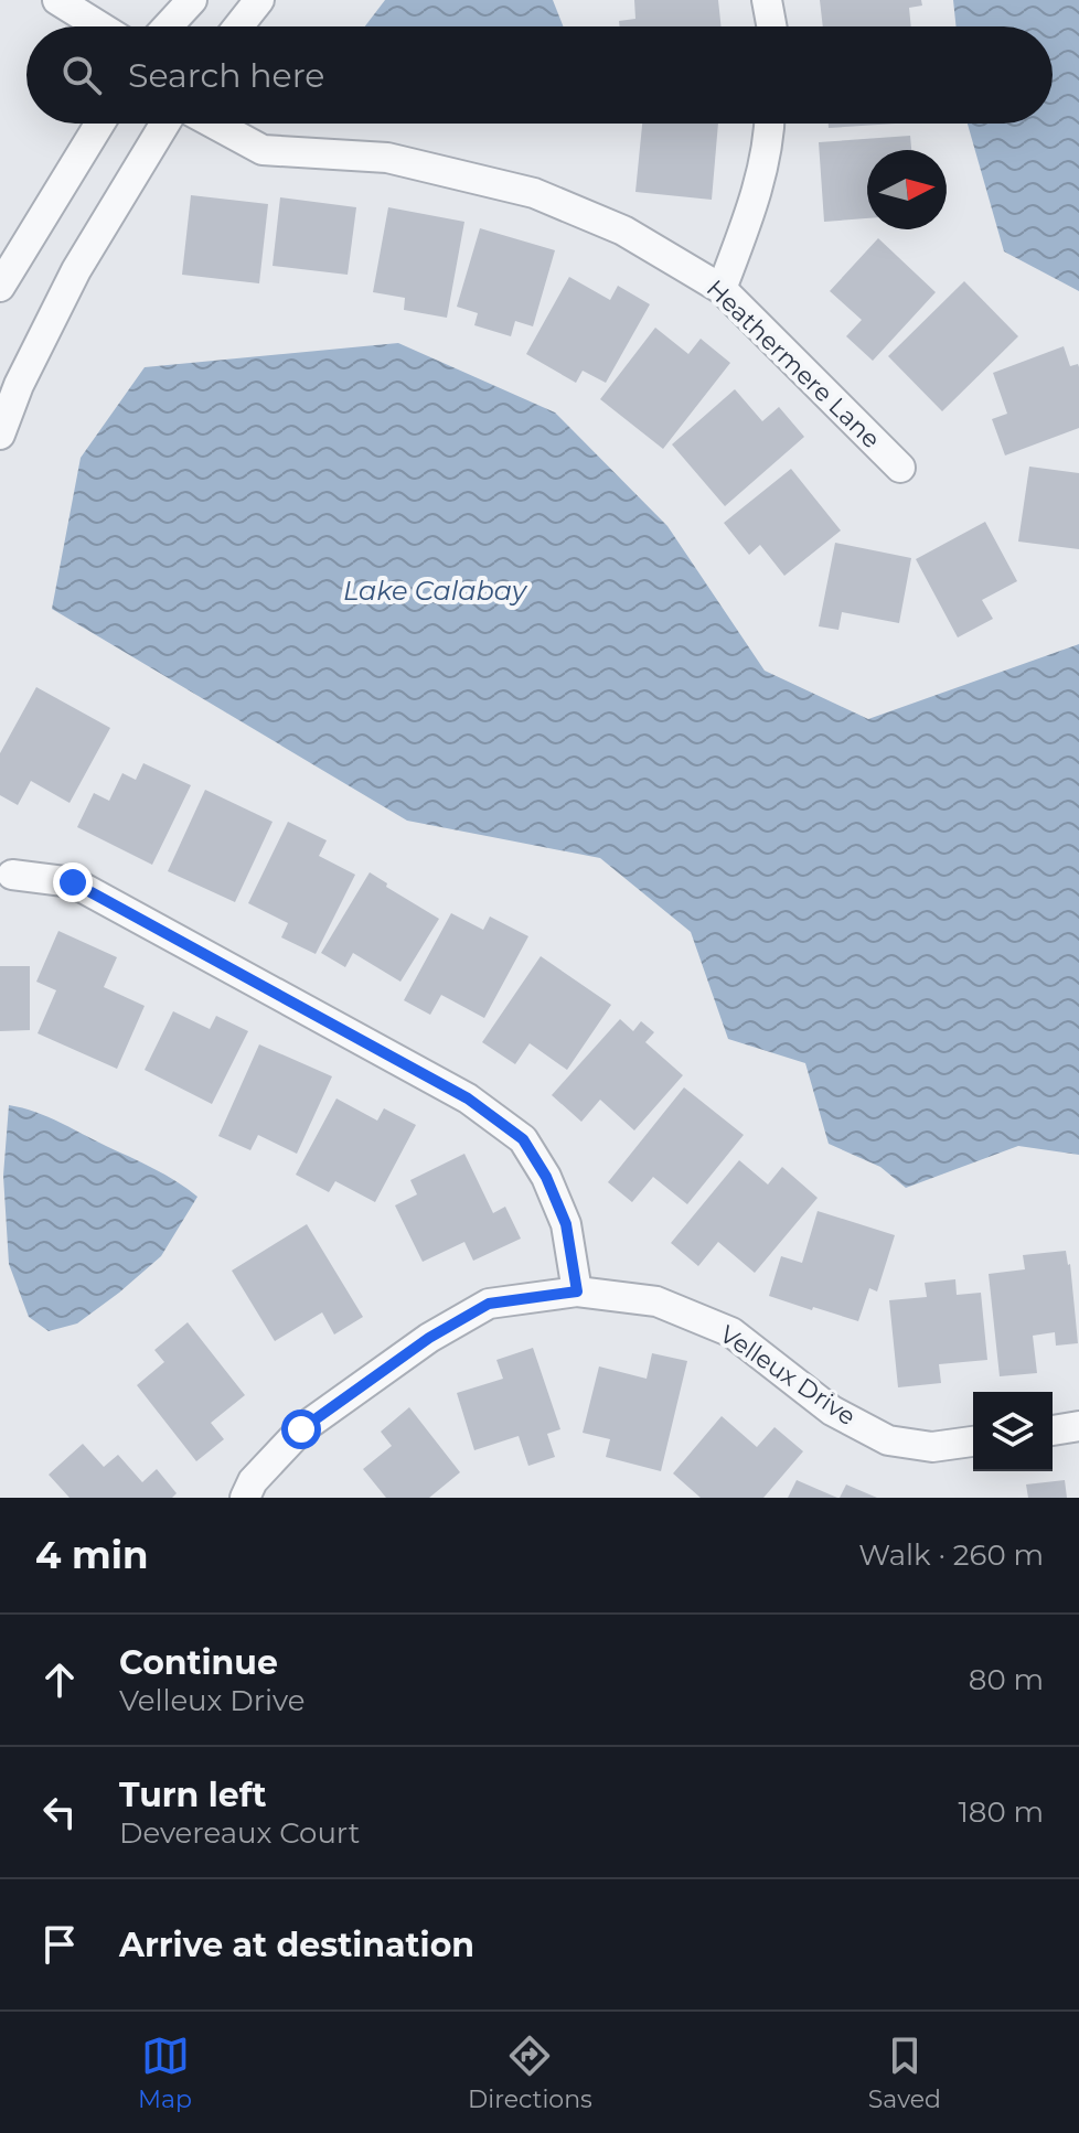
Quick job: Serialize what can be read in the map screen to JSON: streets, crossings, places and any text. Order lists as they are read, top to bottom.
{
  "streets": {
    "street": ["Heathermere Lane", "Velleux Drive"]
  },
  "water": ["Lake Calabay"],
  "north": "right",
  "page": {
    "search": "Search here",
    "heading": ["4 min", "Walk · 260 m"],
    "list": [
      ["Continue", "Velleux Drive", "80 m"],
      ["Turn left", "Devereaux Court", "180 m"],
      "Arrive at destination"
    ],
    "nav": ["Map", "Directions", "Saved"]
  }
}
